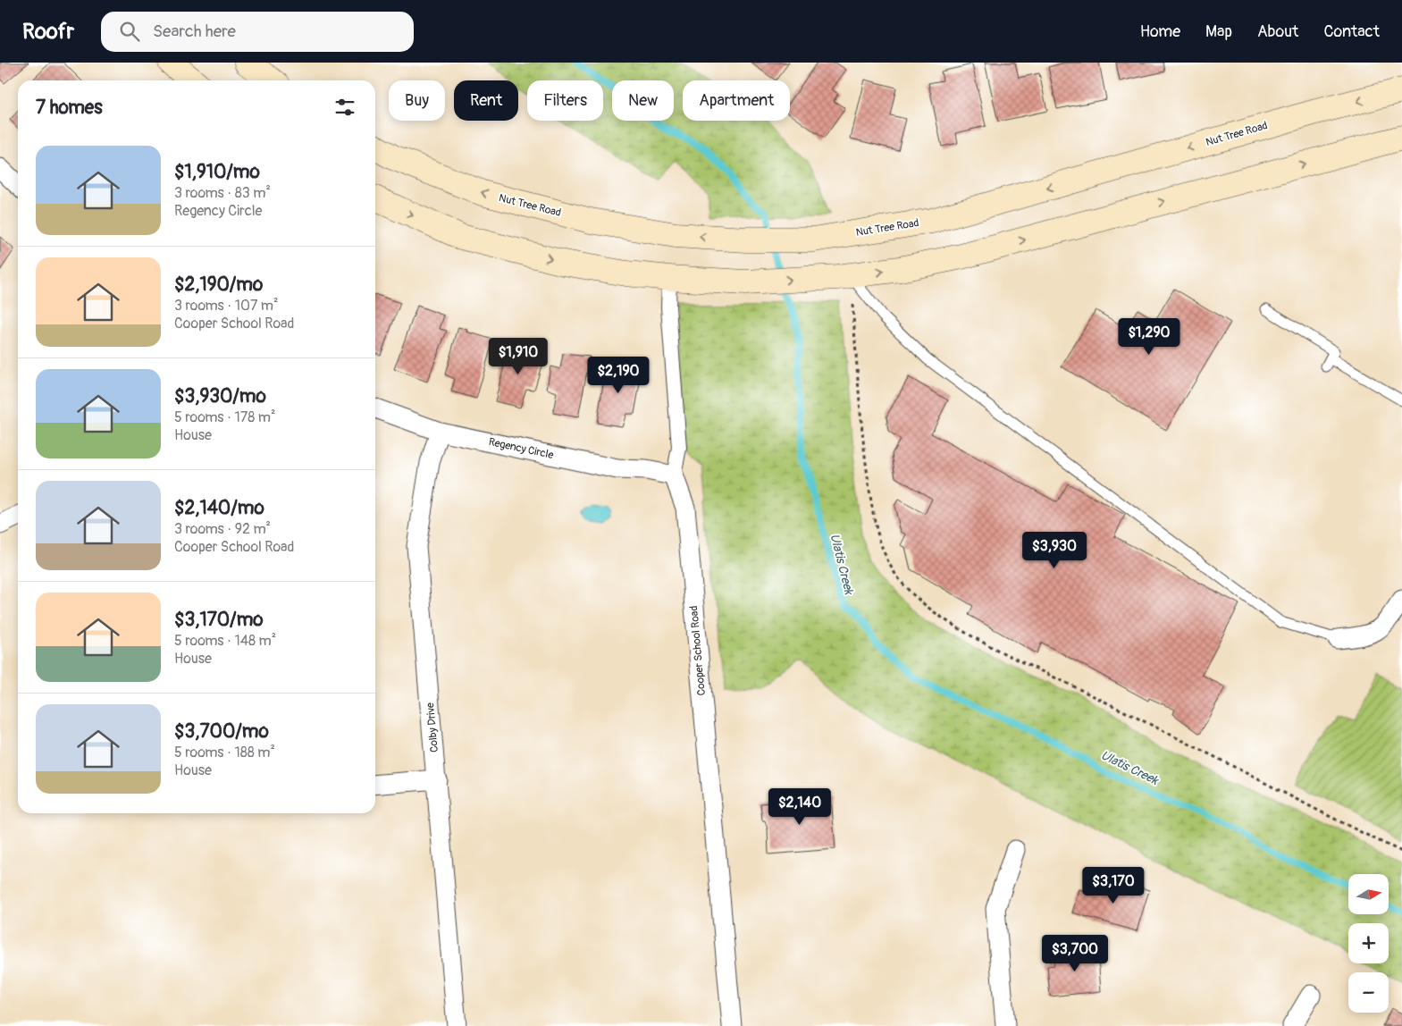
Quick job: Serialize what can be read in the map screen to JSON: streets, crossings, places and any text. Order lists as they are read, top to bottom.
{
  "streets": {
    "main road": ["Nut Tree Road"],
    "street": ["Regency Circle", "Cooper School Road", "Colby Drive"]
  },
  "crossings": [
    ["Regency Circle", "Cooper School Road"],
    ["Regency Circle", "Colby Drive"]
  ],
  "water": ["Ulatis Creek"],
  "north": "right",
  "page": {
    "header": "Roofr",
    "search": "Search here",
    "nav": [
      "Home",
      "Map",
      "About",
      "Contact"
    ],
    "chip": [
      "Buy",
      "Rent",
      "Filters",
      "New",
      "Apartment"
    ],
    "heading": "7 homes",
    "list": [
      {
        "name": "$1,910/mo",
        "note": "3 rooms · 83 m² · Regency Circle"
      },
      {
        "name": "$2,190/mo",
        "note": "3 rooms · 107 m² · Cooper School Road"
      },
      {
        "name": "$3,930/mo",
        "note": "5 rooms · 178 m² · House"
      },
      {
        "name": "$2,140/mo",
        "note": "3 rooms · 92 m² · Cooper School Road"
      },
      {
        "name": "$3,170/mo",
        "note": "5 rooms · 148 m² · House"
      },
      {
        "name": "$3,700/mo",
        "note": "5 rooms · 188 m² · House"
      }
    ],
    "price": [
      "$1,290",
      "$1,910",
      "$2,190",
      "$3,930",
      "$2,140",
      "$3,170",
      "$3,700"
    ],
    "map_buttons": ["+", "−"]
  }
}
